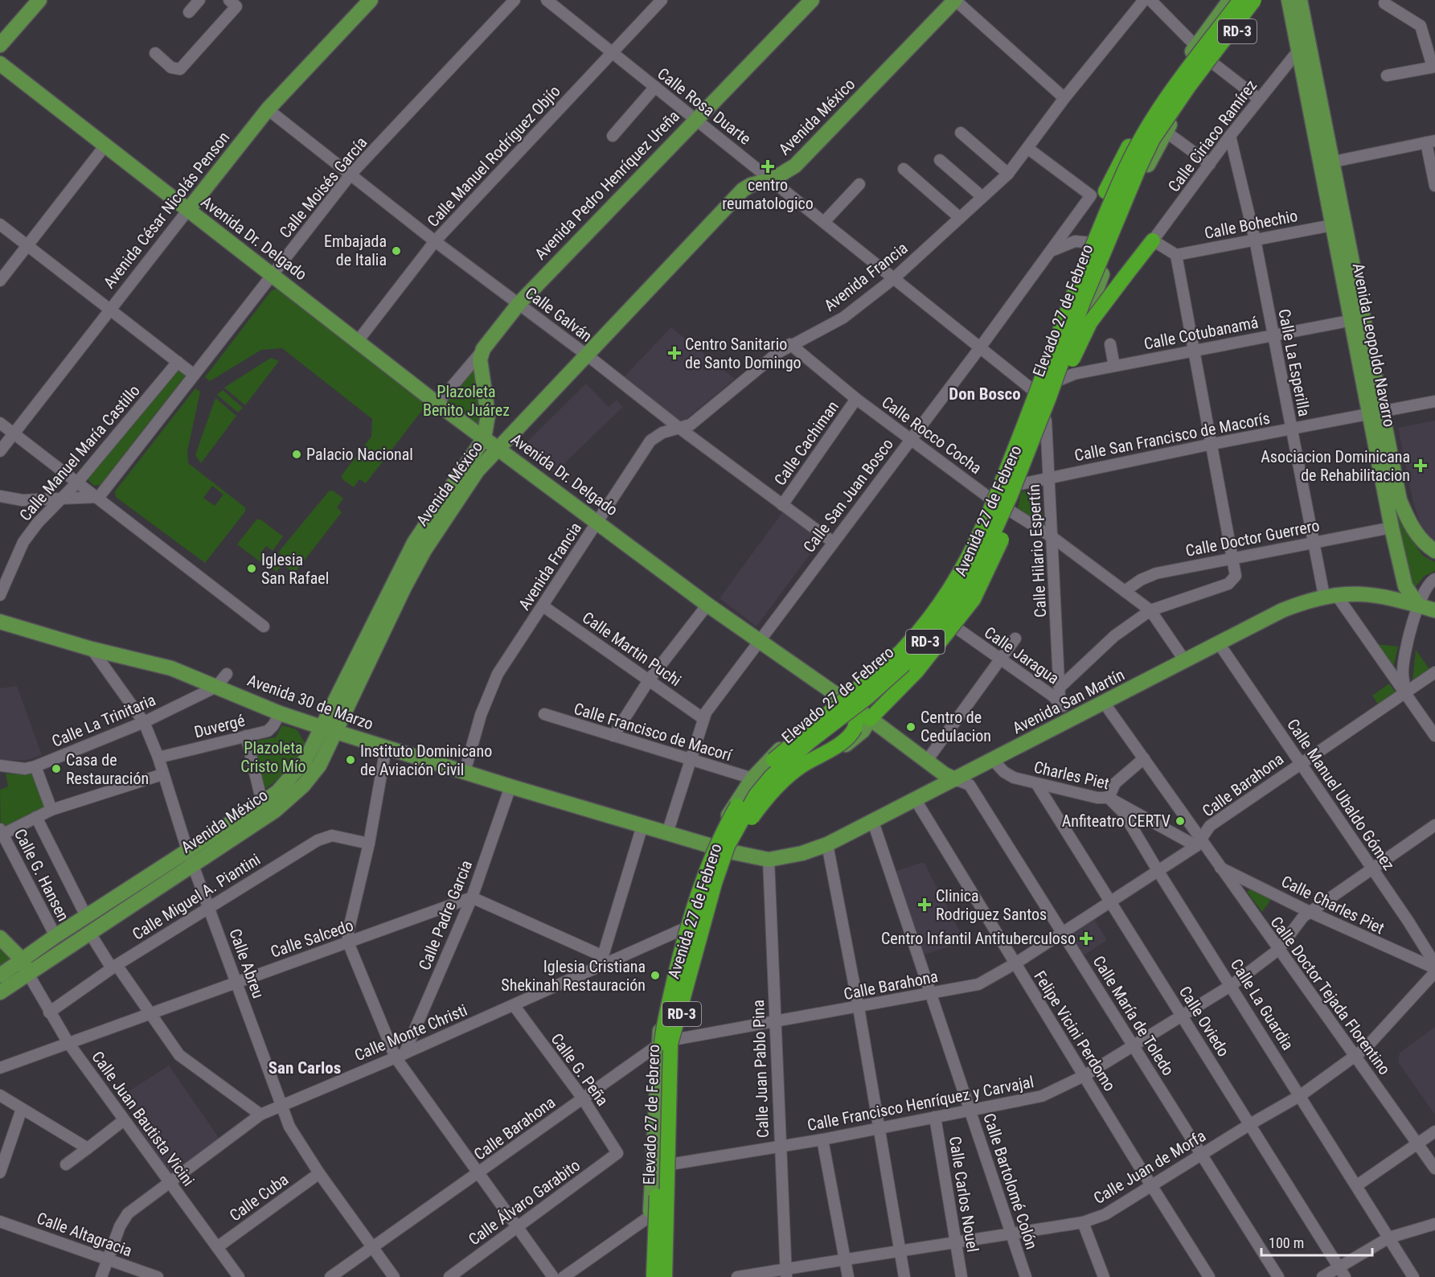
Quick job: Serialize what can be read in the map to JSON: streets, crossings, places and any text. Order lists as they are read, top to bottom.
{
  "streets": {
    "highway": ["RD-3", "Elevado 27 de Febrero"],
    "main road": [
      "Avenida México",
      "Avenida Pedro Henríquez Ureña",
      "Avenida César Nicolás Penson",
      "Avenida Dr. Delgado",
      "Avenida Leopoldo Navarro",
      "Avenida 27 de Febrero",
      "Avenida San Martín",
      "Avenida 30 de Marzo"
    ],
    "street": [
      "Calle Rosa Duarte",
      "Calle Ciriaco Ramírez",
      "Calle Manuel Rodríguez Objío",
      "Calle Moisés García",
      "Calle Bohechio",
      "Avenida Francia",
      "Calle Galván",
      "Calle Cotubanamá",
      "Calle La Esperilla",
      "Calle Rocco Cocha",
      "Calle San Francisco de Macorís",
      "Calle Cachiman",
      "Calle Manuel María Castillo",
      "Calle San Juan Bosco",
      "Calle Doctor Guerrero",
      "Calle Hilario Espertín",
      "Calle Martin Puchi",
      "Calle Jaragua",
      "Calle La Trinitaria",
      "Duvergé",
      "Calle Francisco de Macorí",
      "Charles Piet",
      "Calle Barahona",
      "Calle Manuel Ubaldo Gómez",
      "Calle G. Hansen",
      "Calle Miguel A. Piantini",
      "Calle Charles Piet",
      "Calle Padre Garcia",
      "Calle Salcedo",
      "Calle Abreu",
      "Calle Doctor Tejada Florentino",
      "Calle La Guardia",
      "Calle María de Toledo",
      "Calle Oviedo",
      "Felipe Vicini Perdomo",
      "Calle Monte Christi",
      "Calle Juan Pablo Pina",
      "Calle G. Peña",
      "Calle Francisco Henríquez y Carvajal",
      "Calle Juan Bautista Vicini",
      "Calle Juan de Morfa",
      "Calle Bartolomé Colón",
      "Calle Carlos Nouel",
      "Calle Cuba",
      "Calle Álvaro Garabito",
      "Calle Altagracia"
    ]
  },
  "crossings": [
    ["Calle Rosa Duarte", "Avenida México"],
    ["Calle Rosa Duarte", "Calle Manuel Rodríguez Objío"],
    ["Calle Rosa Duarte", "Avenida Pedro Henríquez Ureña"],
    ["Calle Rosa Duarte", "Avenida Francia"],
    ["Calle Rosa Duarte", "Calle San Juan Bosco"],
    ["Calle Rosa Duarte", "Avenida 27 de Febrero"],
    ["Avenida México", "Avenida Pedro Henríquez Ureña"],
    ["Avenida México", "Avenida Dr. Delgado"],
    ["Avenida México", "Calle Galván"],
    ["Avenida México", "Avenida 30 de Marzo"],
    ["Avenida México", "Calle G. Hansen"],
    ["Avenida México", "Calle Abreu"],
    ["Avenida México", "Calle Juan Bautista Vicini"],
    ["Calle Ciriaco Ramírez", "Avenida Leopoldo Navarro"],
    ["Calle Ciriaco Ramírez", "Calle La Esperilla"],
    ["Calle Ciriaco Ramírez", "Avenida 27 de Febrero"],
    ["Calle Manuel Rodríguez Objío", "Avenida Dr. Delgado"],
    ["Calle Manuel Rodríguez Objío", "Calle Galván"],
    ["Avenida Pedro Henríquez Ureña", "Avenida Dr. Delgado"],
    ["Avenida Pedro Henríquez Ureña", "Calle Galván"],
    ["Calle Moisés García", "Avenida Dr. Delgado"],
    ["Calle Moisés García", "Calle Galván"],
    ["Avenida César Nicolás Penson", "Avenida Dr. Delgado"],
    ["Avenida César Nicolás Penson", "Calle Galván"],
    ["Calle Bohechio", "Avenida Leopoldo Navarro"],
    ["Calle Bohechio", "Calle La Esperilla"],
    ["Avenida Dr. Delgado", "Avenida Francia"],
    ["Avenida Dr. Delgado", "Calle San Juan Bosco"],
    ["Avenida Dr. Delgado", "Avenida 27 de Febrero"],
    ["Avenida Dr. Delgado", "Avenida San Martín"],
    ["Avenida Dr. Delgado", "Calle María de Toledo"],
    ["Avenida Francia", "Calle Galván"],
    ["Avenida Francia", "Calle Rocco Cocha"],
    ["Avenida Francia", "Calle San Juan Bosco"],
    ["Avenida Francia", "Calle Martin Puchi"],
    ["Avenida Francia", "Avenida 30 de Marzo"],
    ["Elevado 27 de Febrero", "Calle San Francisco de Macorís"],
    ["Elevado 27 de Febrero", "Avenida 27 de Febrero"],
    ["Elevado 27 de Febrero", "Avenida San Martín"],
    ["Elevado 27 de Febrero", "Avenida 30 de Marzo"],
    ["Calle Galván", "Calle Cachiman"],
    ["Calle Galván", "Calle San Juan Bosco"],
    ["Calle Cotubanamá", "Avenida Leopoldo Navarro"],
    ["Calle Cotubanamá", "Calle La Esperilla"],
    ["Calle Cotubanamá", "Avenida 27 de Febrero"],
    ["Avenida Leopoldo Navarro", "Calle San Francisco de Macorís"],
    ["Avenida Leopoldo Navarro", "Calle Doctor Guerrero"],
    ["Avenida Leopoldo Navarro", "Avenida San Martín"],
    ["Calle La Esperilla", "Calle San Francisco de Macorís"],
    ["Calle La Esperilla", "Calle Doctor Guerrero"],
    ["Calle La Esperilla", "Avenida San Martín"],
    ["Calle Rocco Cocha", "Calle San Francisco de Macorís"],
    ["Calle Rocco Cocha", "Calle Cachiman"],
    ["Calle Rocco Cocha", "Calle San Juan Bosco"],
    ["Calle Rocco Cocha", "Avenida 27 de Febrero"],
    ["Calle Rocco Cocha", "Calle Doctor Guerrero"],
    ["Calle Rocco Cocha", "Calle Hilario Espertín"],
    ["Calle Rocco Cocha", "Avenida San Martín"],
    ["Calle San Francisco de Macorís", "Avenida 27 de Febrero"],
    ["Calle San Francisco de Macorís", "Calle Hilario Espertín"],
    ["Calle San Juan Bosco", "Calle Martin Puchi"],
    ["Calle San Juan Bosco", "Avenida 30 de Marzo"],
    ["Calle San Juan Bosco", "Calle Francisco de Macorí"],
    ["Avenida 27 de Febrero", "Calle Hilario Espertín"],
    ["Avenida 27 de Febrero", "Calle Jaragua"],
    ["Avenida 27 de Febrero", "Avenida San Martín"],
    ["Avenida 27 de Febrero", "Avenida 30 de Marzo"],
    ["Avenida 27 de Febrero", "Calle Francisco de Macorí"],
    ["Avenida 27 de Febrero", "Calle Barahona"],
    ["Avenida 27 de Febrero", "Calle Monte Christi"],
    ["Avenida 27 de Febrero", "Calle Francisco Henríquez y Carvajal"],
    ["Calle Hilario Espertín", "Calle Jaragua"],
    ["Calle Jaragua", "Avenida San Martín"],
    ["Avenida San Martín", "Avenida 30 de Marzo"],
    ["Avenida San Martín", "Charles Piet"],
    ["Avenida San Martín", "Calle Manuel Ubaldo Gómez"],
    ["Avenida San Martín", "Calle María de Toledo"],
    ["Avenida San Martín", "Felipe Vicini Perdomo"],
    ["Avenida San Martín", "Calle Juan Pablo Pina"],
    ["Avenida San Martín", "Calle Bartolomé Colón"],
    ["Avenida 30 de Marzo", "Calle La Trinitaria"],
    ["Avenida 30 de Marzo", "Duvergé"],
    ["Avenida 30 de Marzo", "Calle Padre Garcia"],
    ["Avenida 30 de Marzo", "Calle Abreu"],
    ["Calle La Trinitaria", "Calle Abreu"],
    ["Duvergé", "Calle Abreu"],
    ["Charles Piet", "Calle Barahona"],
    ["Charles Piet", "Calle Doctor Tejada Florentino"],
    ["Charles Piet", "Calle La Guardia"],
    ["Charles Piet", "Calle Oviedo"],
    ["Calle Barahona", "Calle Manuel Ubaldo Gómez"],
    ["Calle Barahona", "Calle Abreu"],
    ["Calle Barahona", "Calle Doctor Tejada Florentino"],
    ["Calle Barahona", "Calle La Guardia"],
    ["Calle Barahona", "Calle María de Toledo"],
    ["Calle Barahona", "Calle Oviedo"],
    ["Calle Barahona", "Felipe Vicini Perdomo"],
    ["Calle Barahona", "Calle Juan Pablo Pina"],
    ["Calle Barahona", "Calle G. Peña"],
    ["Calle Barahona", "Calle Bartolomé Colón"],
    ["Calle Manuel Ubaldo Gómez", "Calle Francisco Henríquez y Carvajal"],
    ["Calle Miguel A. Piantini", "Calle Abreu"],
    ["Calle Miguel A. Piantini", "Calle Juan Bautista Vicini"],
    ["Calle Charles Piet", "Calle Doctor Tejada Florentino"],
    ["Calle Charles Piet", "Calle Francisco Henríquez y Carvajal"],
    ["Calle Padre Garcia", "Calle Salcedo"],
    ["Calle Padre Garcia", "Calle Monte Christi"],
    ["Calle Salcedo", "Calle Abreu"],
    ["Calle Salcedo", "Calle Juan Bautista Vicini"],
    ["Calle Abreu", "Calle Monte Christi"],
    ["Calle Abreu", "Calle Cuba"],
    ["Calle Doctor Tejada Florentino", "Calle Francisco Henríquez y Carvajal"],
    ["Calle Doctor Tejada Florentino", "Calle Juan de Morfa"],
    ["Calle La Guardia", "Calle Francisco Henríquez y Carvajal"],
    ["Calle La Guardia", "Calle Juan de Morfa"],
    ["Calle María de Toledo", "Calle Francisco Henríquez y Carvajal"],
    ["Calle María de Toledo", "Calle Juan de Morfa"],
    ["Calle Oviedo", "Calle Francisco Henríquez y Carvajal"],
    ["Calle Oviedo", "Calle Juan de Morfa"],
    ["Felipe Vicini Perdomo", "Calle Francisco Henríquez y Carvajal"],
    ["Felipe Vicini Perdomo", "Calle Juan de Morfa"],
    ["Calle Monte Christi", "Calle G. Peña"],
    ["Calle Monte Christi", "Calle Juan Bautista Vicini"],
    ["Calle Monte Christi", "Calle Altagracia"],
    ["Calle Juan Pablo Pina", "Calle Francisco Henríquez y Carvajal"],
    ["Calle Juan Pablo Pina", "Calle Juan de Morfa"],
    ["Calle G. Peña", "Calle Álvaro Garabito"],
    ["Calle Francisco Henríquez y Carvajal", "Calle Bartolomé Colón"],
    ["Calle Francisco Henríquez y Carvajal", "Calle Carlos Nouel"],
    ["Calle Juan Bautista Vicini", "Calle Cuba"],
    ["Calle Juan de Morfa", "Calle Bartolomé Colón"],
    ["Calle Juan de Morfa", "Calle Carlos Nouel"]
  ],
  "districts": ["Don Bosco", "San Carlos"],
  "parks": ["Plazoleta Benito Juárez", "Plazoleta Cristo Mío"],
  "places": {
    "health": [
      "centro reumatologico",
      "Centro Sanitario de Santo Domingo",
      "Asociacion Dominicana de Rehabilitacion",
      "Clinica Rodriguez Santos",
      "Centro Infantil Antituberculoso"
    ],
    "other": [
      "Embajada de Italia",
      "Palacio Nacional",
      "Iglesia San Rafael",
      "Centro de Cedulacion",
      "Instituto Dominicano de Aviación Civil",
      "Casa de Restauración",
      "Anfiteatro CERTV",
      "Iglesia Cristiana Shekinah Restauración"
    ]
  },
  "scale_bar": "100 m"
}
